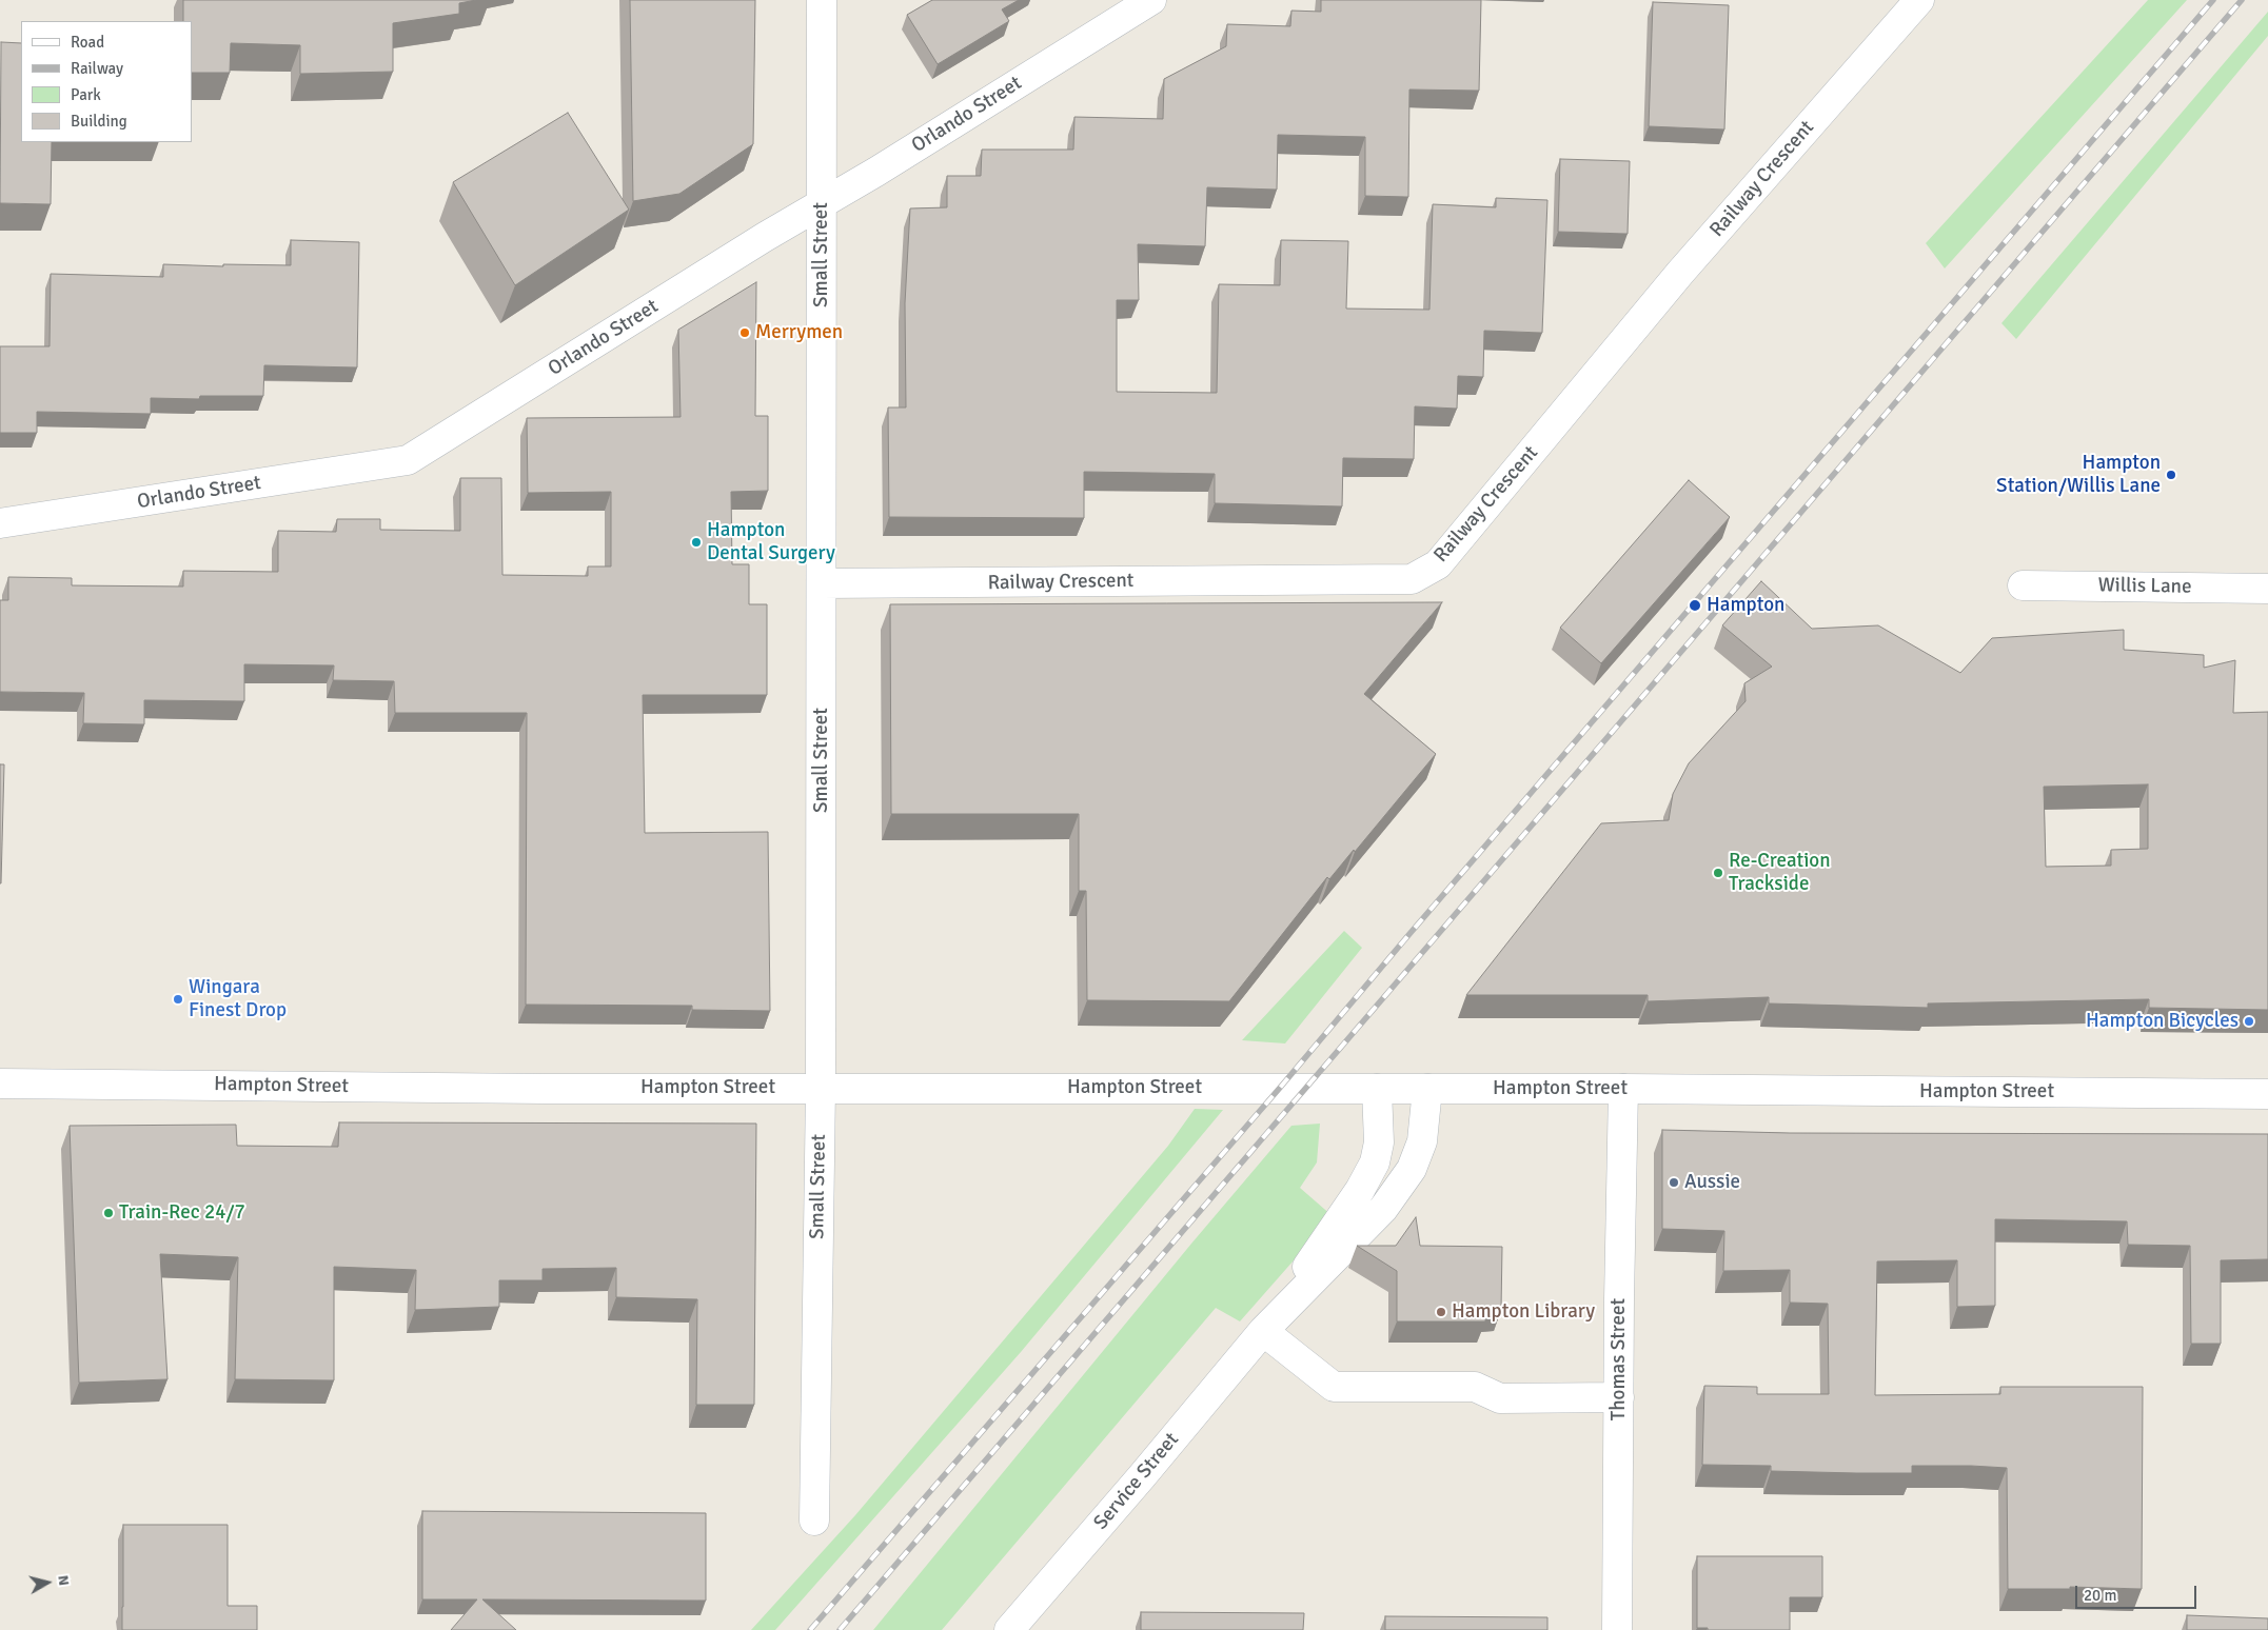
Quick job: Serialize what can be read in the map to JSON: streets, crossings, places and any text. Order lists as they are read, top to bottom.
{
  "streets": {
    "street": [
      "Orlando Street",
      "Railway Crescent",
      "Small Street",
      "Willis Lane",
      "Hampton Street",
      "Thomas Street",
      "Service Street"
    ]
  },
  "crossings": [
    ["Orlando Street", "Small Street"],
    ["Railway Crescent", "Small Street"],
    ["Small Street", "Hampton Street"],
    ["Hampton Street", "Thomas Street"],
    ["Hampton Street", "Service Street"]
  ],
  "places": [
    "Merrymen",
    "Hampton Station/Willis Lane",
    "Hampton Dental Surgery",
    "Hampton",
    "Re-Creation Trackside",
    "Wingara Finest Drop",
    "Hampton Bicycles",
    "Aussie",
    "Train-Rec 24/7",
    "Hampton Library"
  ],
  "legend": [
    "Road",
    "Railway",
    "Park",
    "Building"
  ],
  "scale_bar": "20 m",
  "north": "right"
}
